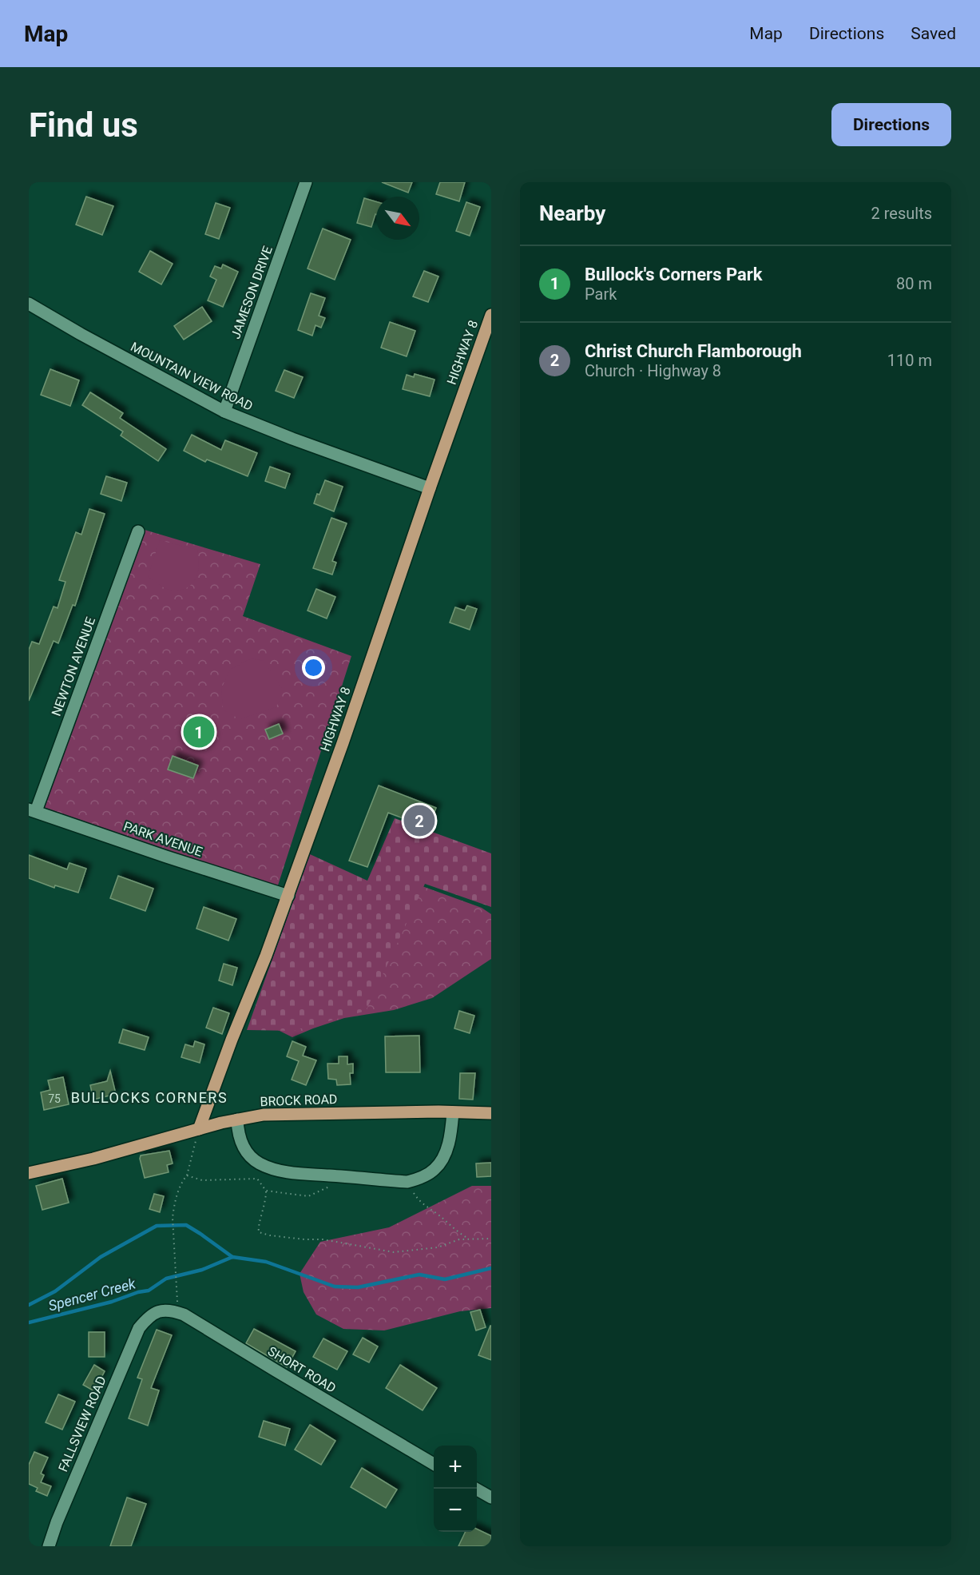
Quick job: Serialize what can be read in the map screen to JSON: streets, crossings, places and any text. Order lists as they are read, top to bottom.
{
  "streets": {
    "main road": ["HIGHWAY 8", "BROCK ROAD"],
    "street": [
      "JAMESON DRIVE",
      "MOUNTAIN VIEW ROAD",
      "NEWTON AVENUE",
      "PARK AVENUE",
      "SHORT ROAD",
      "FALLSVIEW ROAD"
    ]
  },
  "crossings": [
    ["JAMESON DRIVE", "MOUNTAIN VIEW ROAD"],
    ["HIGHWAY 8", "MOUNTAIN VIEW ROAD"],
    ["HIGHWAY 8", "PARK AVENUE"],
    ["HIGHWAY 8", "BROCK ROAD"],
    ["NEWTON AVENUE", "PARK AVENUE"],
    ["SHORT ROAD", "FALLSVIEW ROAD"]
  ],
  "districts": ["BULLOCKS CORNERS"],
  "water": ["Spencer Creek"],
  "house_numbers": ["75"],
  "north": "bottom right",
  "page": {
    "header": "Map",
    "nav": ["Map", "Directions", "Saved"],
    "buttons": "Directions",
    "title": "Find us",
    "heading": ["Nearby", "2 results"],
    "list": [
      {
        "mark": "1",
        "name": "Bullock's Corners Park",
        "note": "Park",
        "value": "80 m"
      },
      {
        "mark": "2",
        "name": "Christ Church Flamborough",
        "note": "Church · Highway 8",
        "value": "110 m"
      }
    ],
    "pins": ["1", "2"],
    "map_buttons": ["+", "−"]
  }
}
